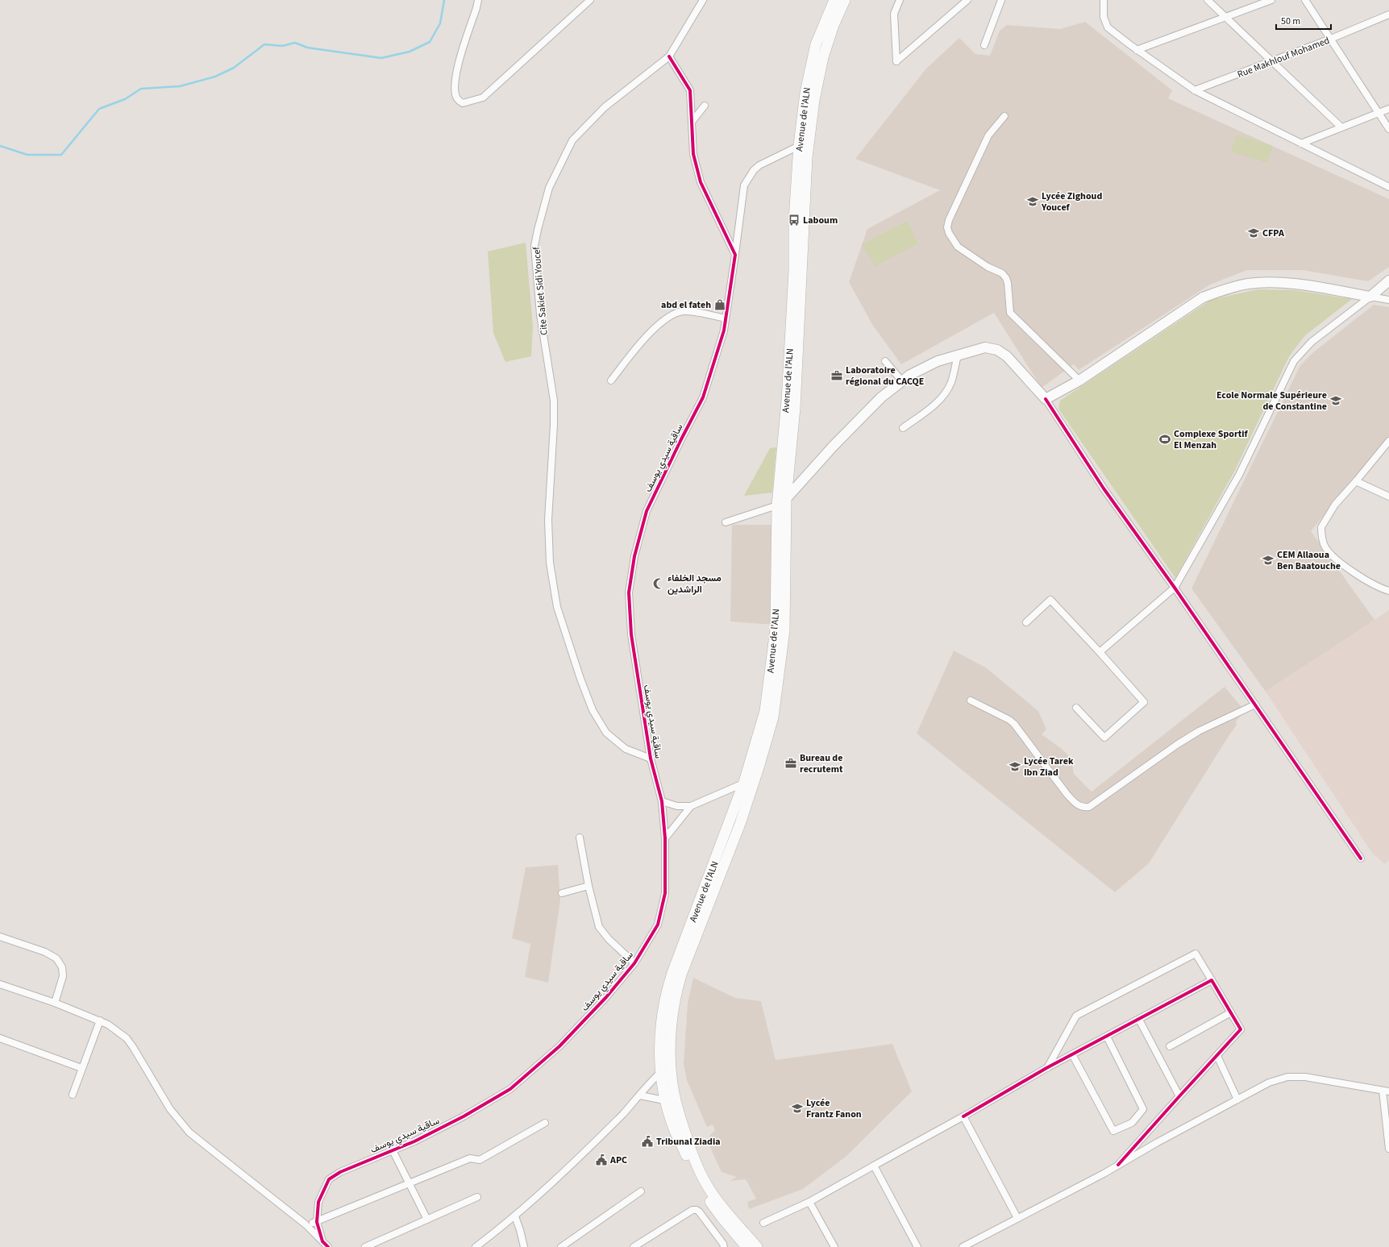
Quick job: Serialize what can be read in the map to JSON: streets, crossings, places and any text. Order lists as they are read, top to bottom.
{
  "streets": {
    "main road": ["Avenue de l'ALN"],
    "street": ["Rue Makhlouf Mohamed", "Cite Sakiet Sidi Youcef", "ساقية سيدي يوسف"]
  },
  "crossings": [
    ["Avenue de l'ALN", "ساقية سيدي يوسف"],
    ["Cite Sakiet Sidi Youcef", "ساقية سيدي يوسف"]
  ],
  "places": {
    "school or university": [
      "Lycée Zighoud Youcef",
      "CFPA",
      "Ecole Normale Supérieure de Constantine",
      "CEM Allaoua Ben Baatouche",
      "Lycée Tarek Ibn Ziad",
      "Lycée Frantz Fanon"
    ],
    "bus stop": ["Laboum"],
    "shop": ["abd el fateh"],
    "office": ["Laboratoire régional du CACQE", "Bureau de recrutemt"],
    "sports": ["Complexe Sportif El Menzah"],
    "mosque": ["مسجد الخلفاء الراشدين"],
    "public building": ["Tribunal Ziadia", "APC"]
  },
  "scale_bar": "50 m"
}
